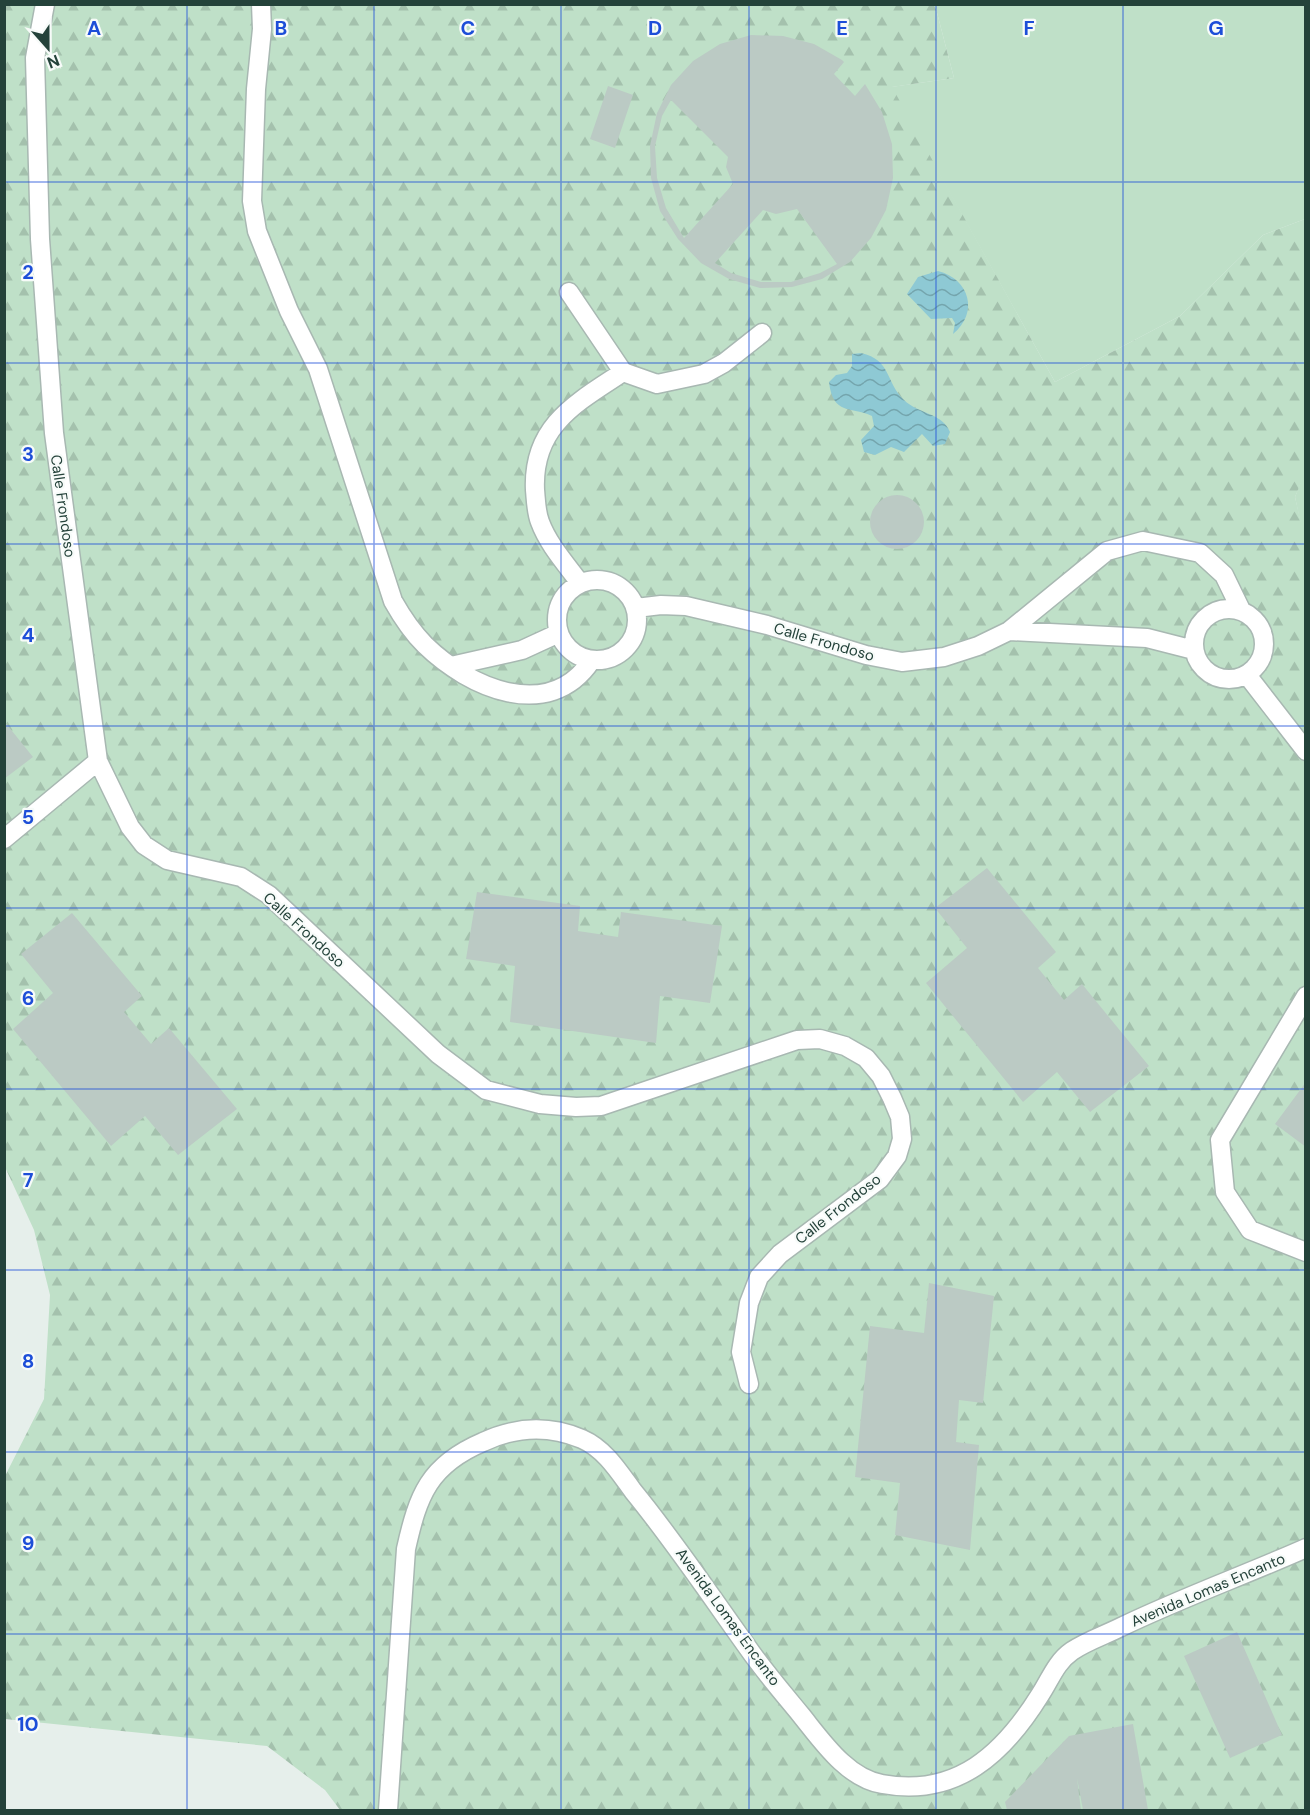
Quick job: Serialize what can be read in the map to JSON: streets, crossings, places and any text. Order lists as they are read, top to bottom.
{
  "streets": {
    "street": ["Calle Frondoso", "Avenida Lomas Encanto"]
  },
  "north": "bottom",
  "grid": {
    "columns": [
      "A",
      "B",
      "C",
      "D",
      "E",
      "F",
      "G"
    ],
    "rows": [
      "2",
      "3",
      "4",
      "5",
      "6",
      "7",
      "8",
      "9",
      "10"
    ]
  }
}
